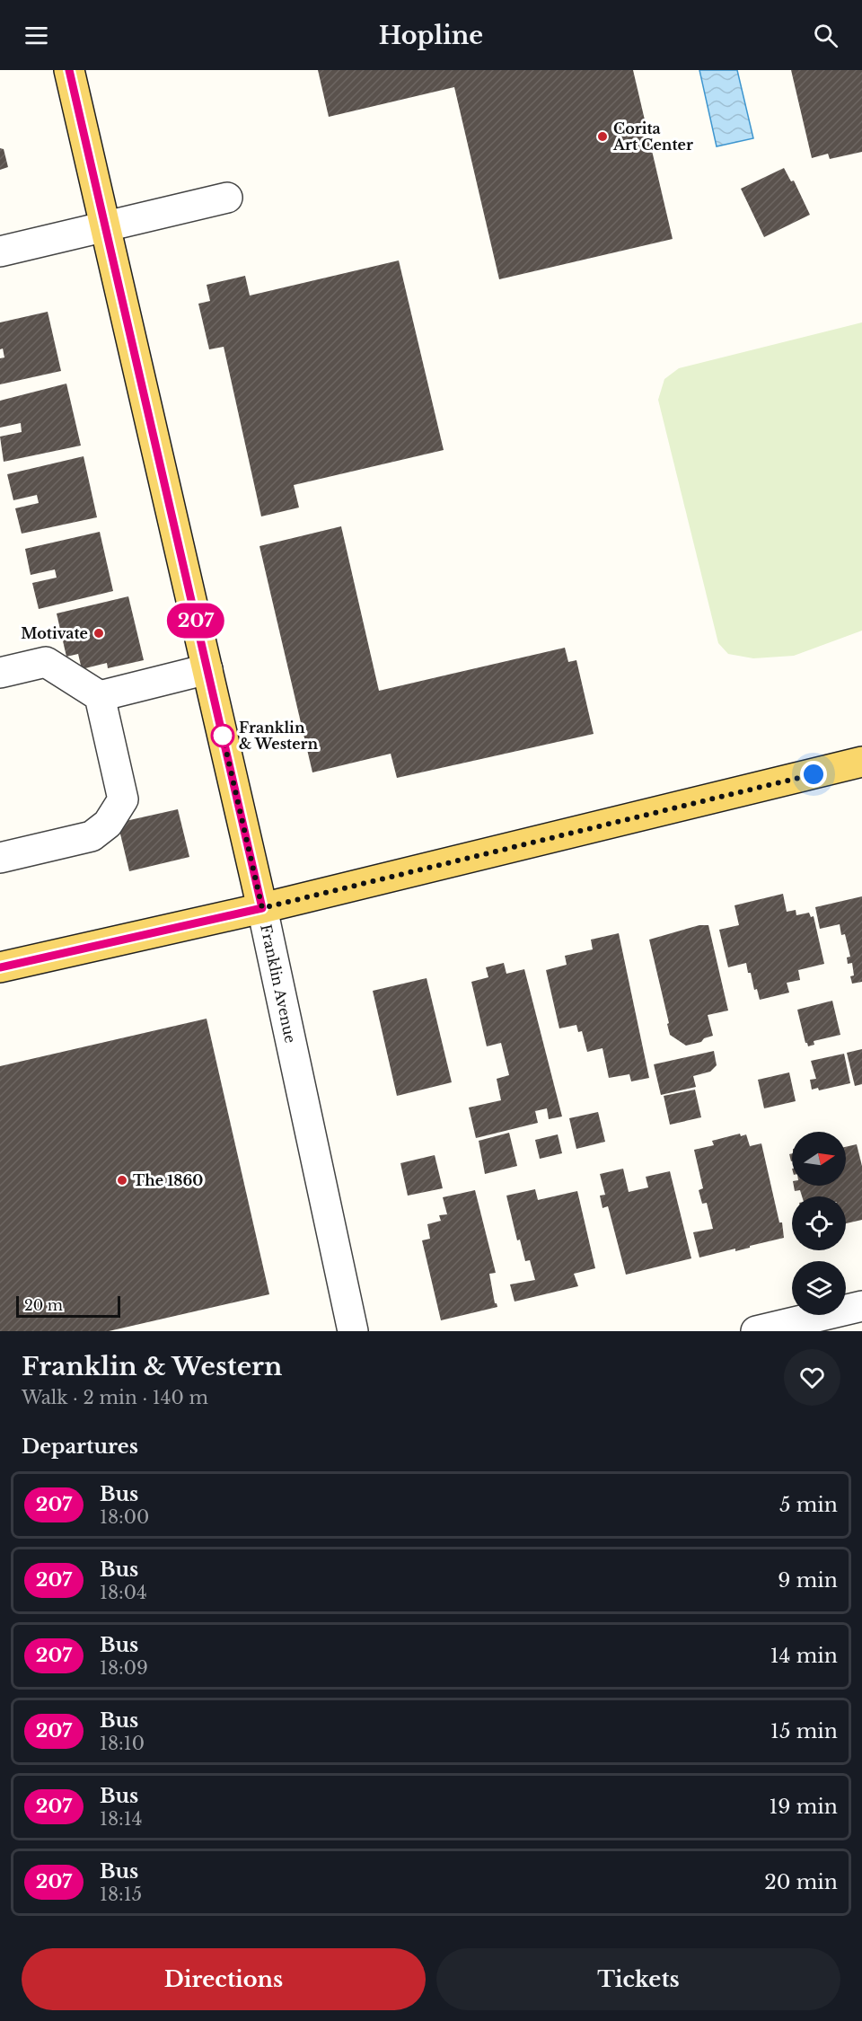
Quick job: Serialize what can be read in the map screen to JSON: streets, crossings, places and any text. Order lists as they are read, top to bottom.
{
  "streets": {
    "main road": ["Franklin Avenue"]
  },
  "places": [
    "Corita Art Center",
    "Motivate",
    "Franklin & Western",
    "The 1860"
  ],
  "lines": ["bus line 207"],
  "scale_bar": "20 m",
  "north": "right",
  "page": {
    "header": "Hopline",
    "on_map": "207",
    "scale": "20 m",
    "heading": [
      ["Franklin & Western", "Walk · 2 min · 140 m"],
      "Departures"
    ],
    "list": [
      {
        "mark": "207",
        "name": "Bus",
        "note": "18:00",
        "value": "5 min"
      },
      {
        "mark": "207",
        "name": "Bus",
        "note": "18:04",
        "value": "9 min"
      },
      {
        "mark": "207",
        "name": "Bus",
        "note": "18:09",
        "value": "14 min"
      },
      {
        "mark": "207",
        "name": "Bus",
        "note": "18:10",
        "value": "15 min"
      },
      {
        "mark": "207",
        "name": "Bus",
        "note": "18:14",
        "value": "19 min"
      },
      {
        "mark": "207",
        "name": "Bus",
        "note": "18:15",
        "value": "20 min"
      }
    ],
    "buttons": ["Directions", "Tickets"]
  }
}
